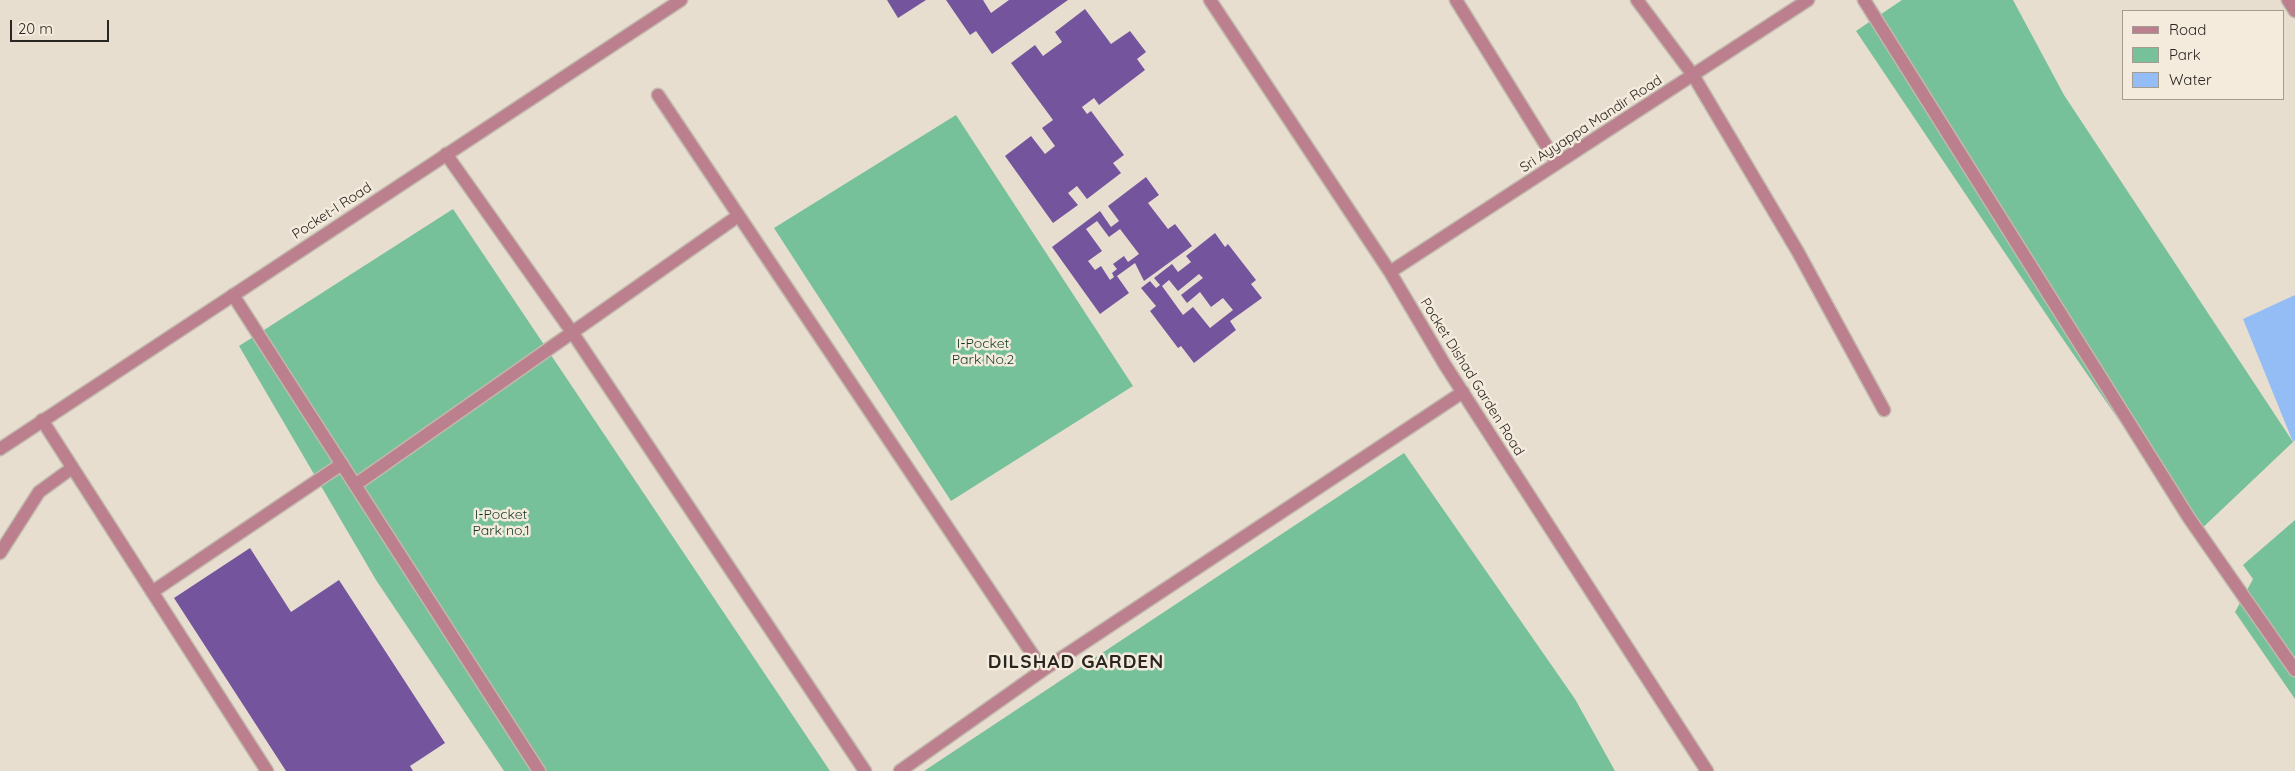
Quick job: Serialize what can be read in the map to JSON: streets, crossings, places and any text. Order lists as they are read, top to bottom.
{
  "streets": {
    "street": ["Sri Ayyappa Mandir Road", "Pocket-I Road", "Pocket Dishad Garden Road"]
  },
  "crossings": [
    ["Sri Ayyappa Mandir Road", "Pocket Dishad Garden Road"]
  ],
  "districts": ["DILSHAD GARDEN"],
  "parks": ["I-Pocket Park No.2", "I-Pocket Park no.1"],
  "legend": ["Road", "Park", "Water"],
  "scale_bar": "20 m"
}
